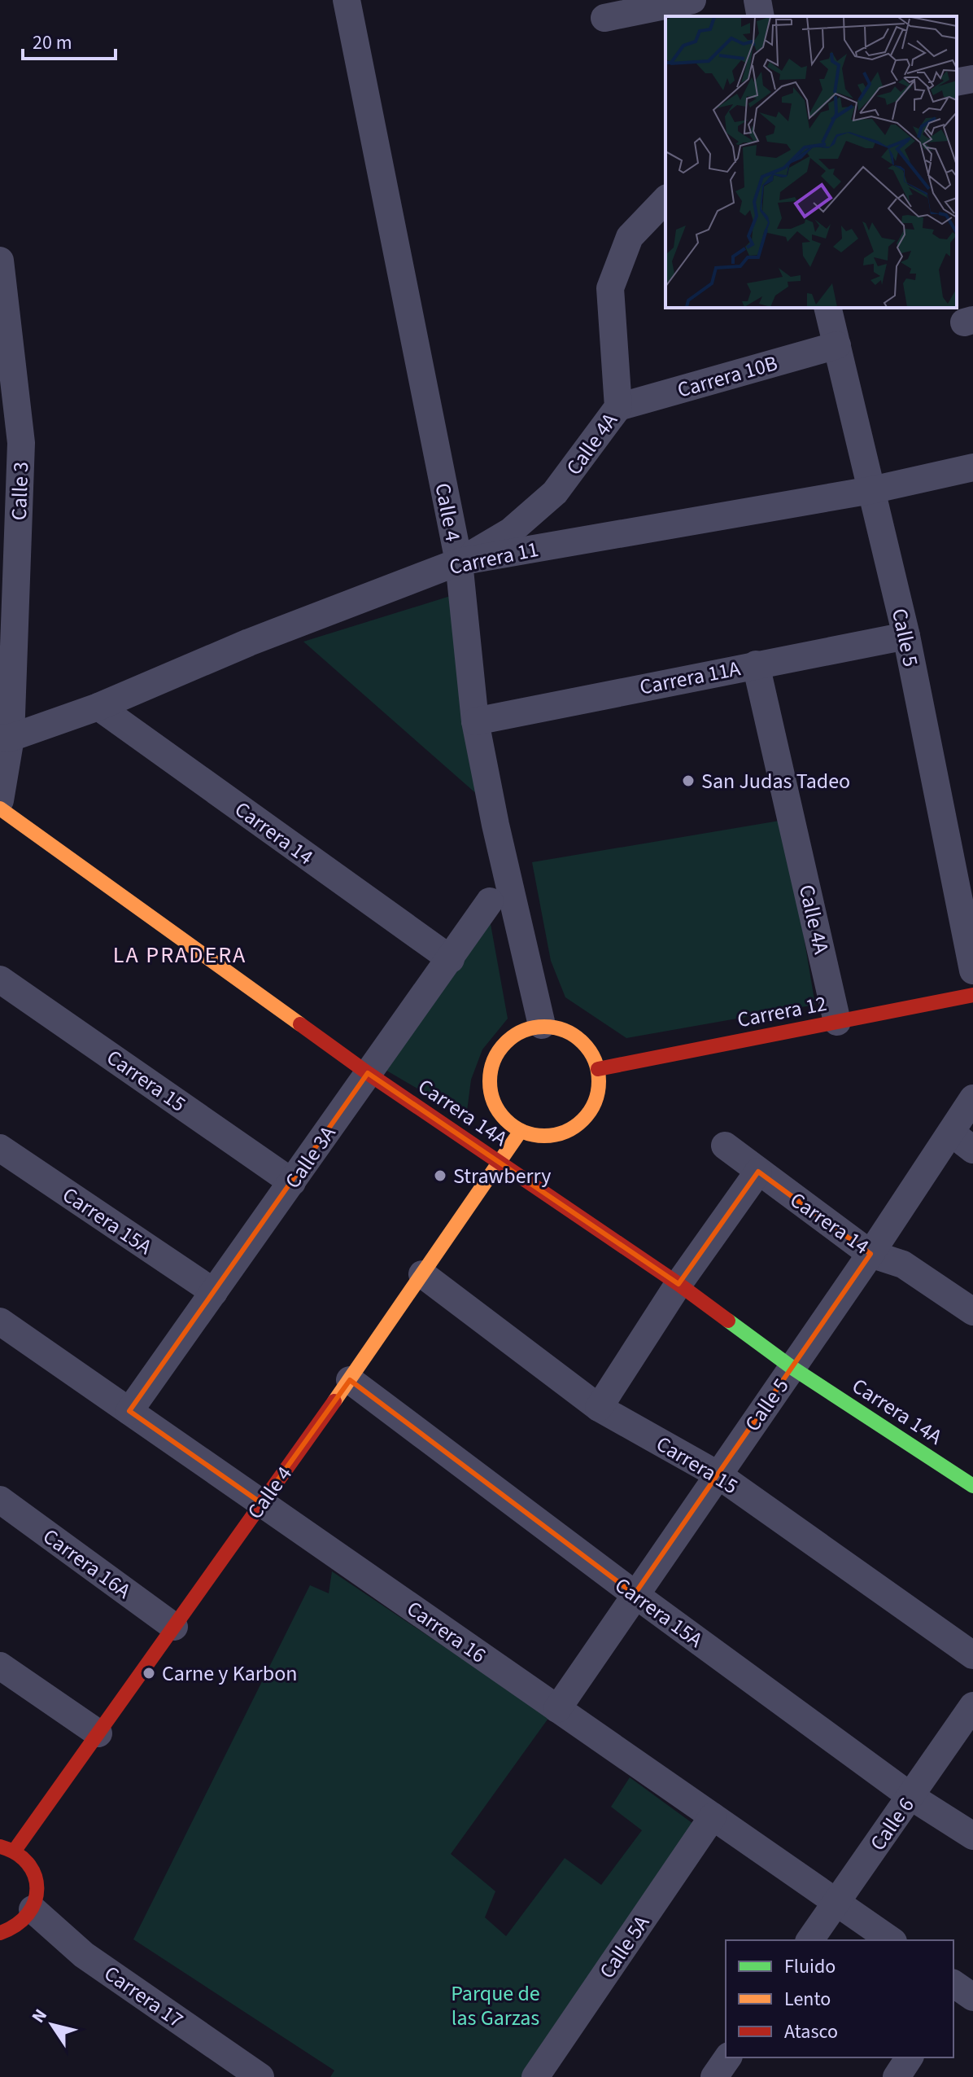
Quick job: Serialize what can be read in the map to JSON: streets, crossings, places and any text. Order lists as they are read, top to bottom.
{
  "streets": {
    "main road": ["Calle 4", "Carrera 12", "Carrera 14A"],
    "street": [
      "Carrera 10B",
      "Calle 4A",
      "Calle 3",
      "Carrera 11",
      "Calle 5",
      "Carrera 11A",
      "Carrera 14",
      "Carrera 15",
      "Calle 3A",
      "Carrera 15A",
      "Carrera 16A",
      "Carrera 16",
      "Calle 6",
      "Calle 5A",
      "Carrera 17"
    ]
  },
  "crossings": [
    ["Carrera 10B", "Calle 4A"],
    ["Carrera 10B", "Calle 5"],
    ["Calle 4A", "Calle 4"],
    ["Calle 4A", "Carrera 11"],
    ["Calle 4A", "Carrera 11A"],
    ["Calle 4A", "Carrera 12"],
    ["Calle 3", "Carrera 11"],
    ["Calle 4", "Carrera 11"],
    ["Calle 4", "Carrera 11A"],
    ["Calle 4", "Carrera 12"],
    ["Calle 4", "Carrera 15"],
    ["Calle 4", "Carrera 14A"],
    ["Calle 4", "Carrera 15A"],
    ["Calle 4", "Carrera 16A"],
    ["Calle 4", "Carrera 16"],
    ["Carrera 11", "Calle 5"],
    ["Carrera 11", "Carrera 14"],
    ["Calle 5", "Carrera 11A"],
    ["Calle 5", "Carrera 14"],
    ["Calle 5", "Carrera 15"],
    ["Calle 5", "Carrera 14A"],
    ["Calle 5", "Carrera 15A"],
    ["Calle 5", "Carrera 16"],
    ["Carrera 14", "Calle 3A"],
    ["Carrera 15", "Calle 3A"],
    ["Carrera 14A", "Calle 3A"],
    ["Calle 3A", "Carrera 15A"],
    ["Calle 3A", "Carrera 16"],
    ["Carrera 15A", "Calle 6"],
    ["Carrera 16", "Calle 6"],
    ["Carrera 16", "Calle 5A"]
  ],
  "districts": ["LA PRADERA"],
  "parks": ["Parque de las Garzas"],
  "places": ["San Judas Tadeo", "Strawberry", "Carne y Karbon"],
  "legend": ["Fluido", "Lento", "Atasco"],
  "scale_bar": "20 m",
  "north": "top left"
}
